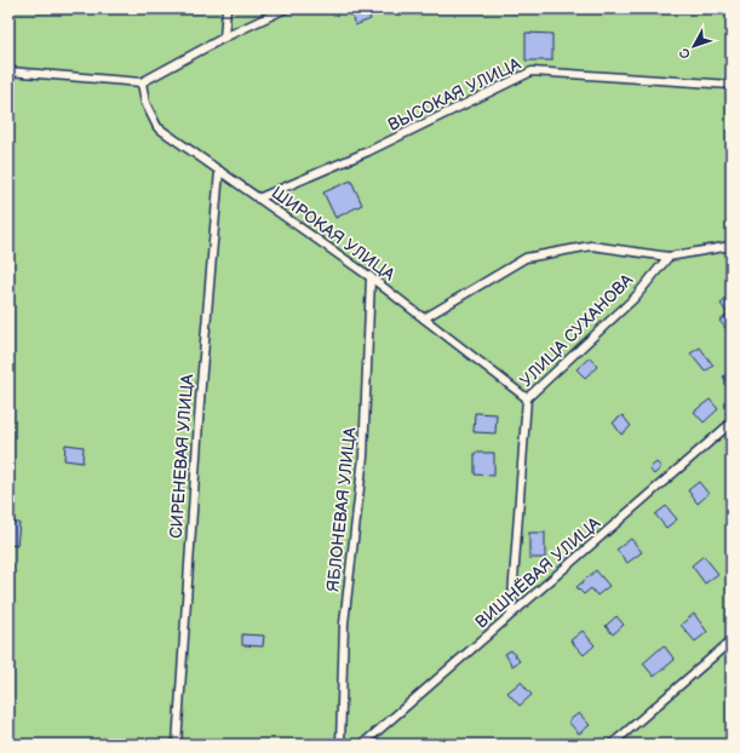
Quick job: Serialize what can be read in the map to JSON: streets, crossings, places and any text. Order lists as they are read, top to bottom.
{
  "streets": {
    "lane": [
      "ВЫСОКАЯ УЛИЦА",
      "ШИРОКАЯ УЛИЦА",
      "УЛИЦА СУХАНОВА",
      "СИРЕНЕВАЯ УЛИЦА",
      "ЯБЛОНЕВАЯ УЛИЦА",
      "ВИШНЁВАЯ УЛИЦА"
    ]
  },
  "crossings": [
    ["ВЫСОКАЯ УЛИЦА", "ШИРОКАЯ УЛИЦА"],
    ["ШИРОКАЯ УЛИЦА", "УЛИЦА СУХАНОВА"],
    ["ШИРОКАЯ УЛИЦА", "СИРЕНЕВАЯ УЛИЦА"],
    ["ШИРОКАЯ УЛИЦА", "ЯБЛОНЕВАЯ УЛИЦА"],
    ["УЛИЦА СУХАНОВА", "ВИШНЁВАЯ УЛИЦА"]
  ],
  "north": "bottom left"
}
